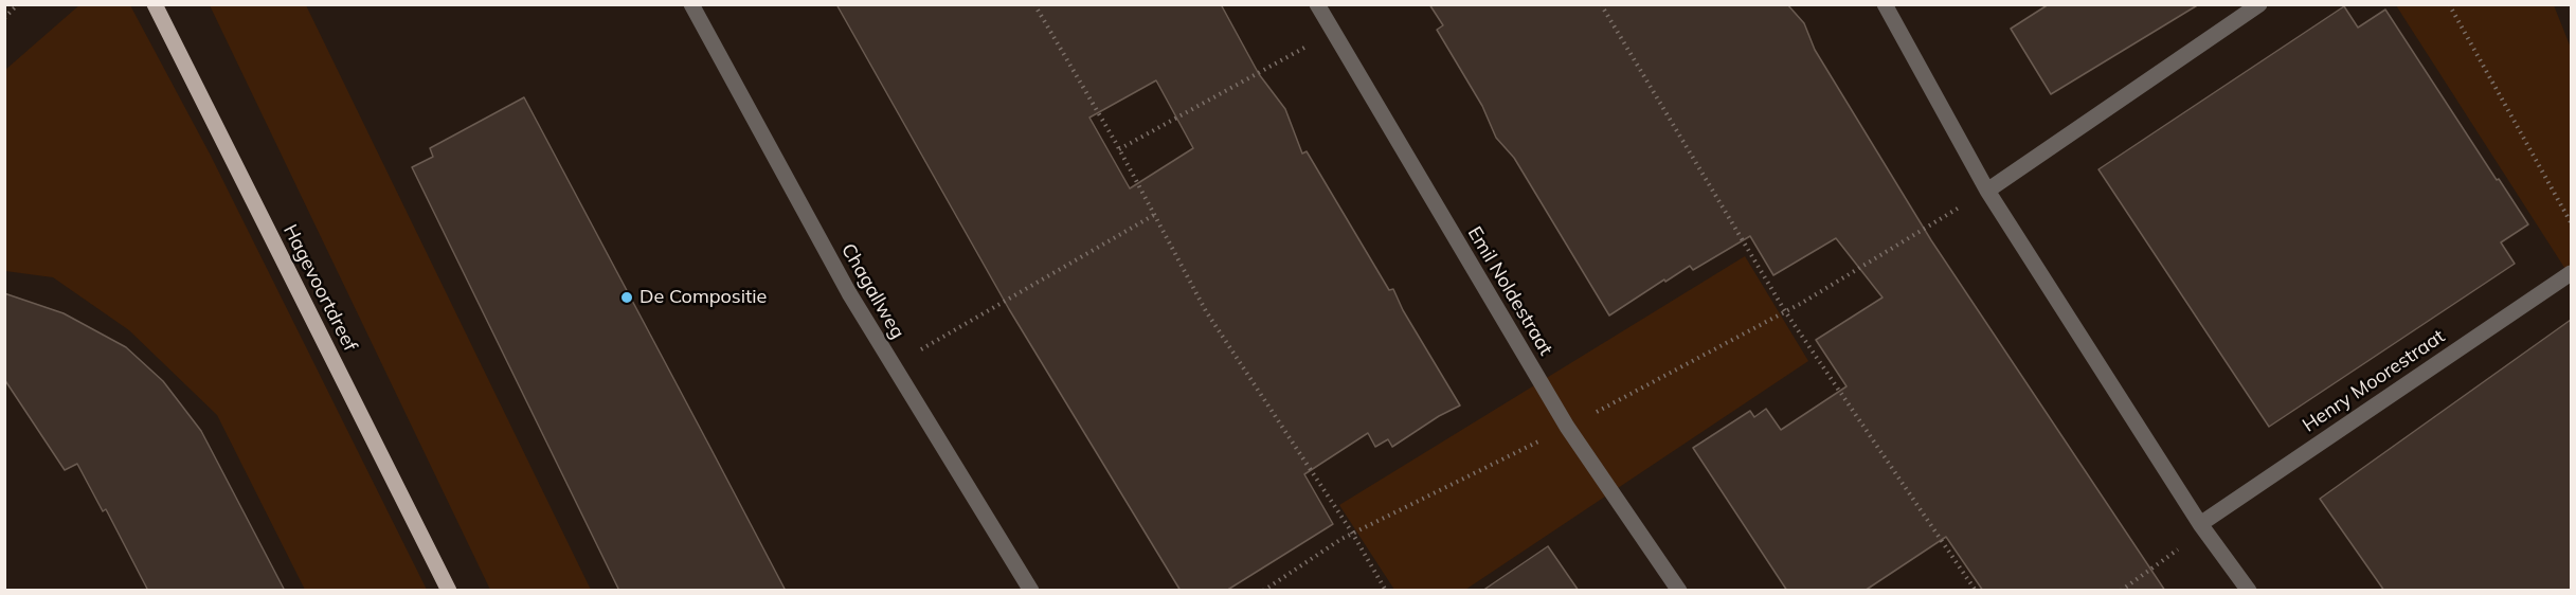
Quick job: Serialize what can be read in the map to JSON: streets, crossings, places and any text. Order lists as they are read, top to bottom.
{
  "streets": {
    "main road": ["Hagevoortdreef"],
    "street": ["Chagallweg", "Emil Noldestraat", "Henry Moorestraat"]
  },
  "places": ["De Compositie"]
}
